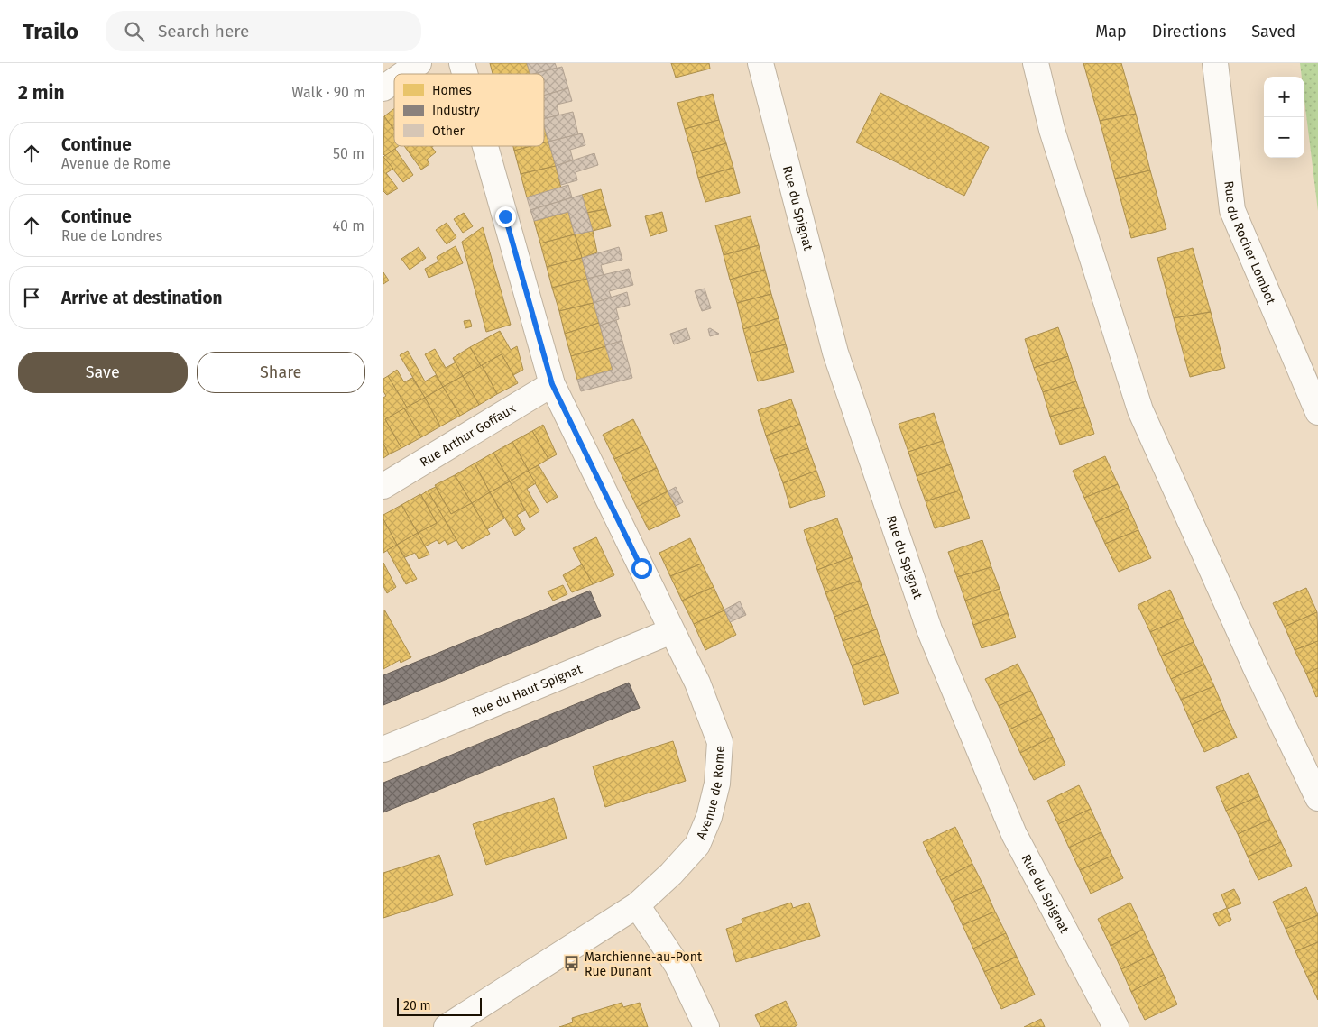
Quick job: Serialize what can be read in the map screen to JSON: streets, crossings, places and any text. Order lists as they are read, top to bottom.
{
  "streets": {
    "street": [
      "Rue du Spignat",
      "Rue du Rocher Lombot",
      "Rue Arthur Goffaux",
      "Rue du Haut Spignat",
      "Avenue de Rome"
    ]
  },
  "crossings": [
    ["Rue Arthur Goffaux", "Avenue de Rome"],
    ["Rue du Haut Spignat", "Avenue de Rome"]
  ],
  "places": {
    "bus stop": ["Marchienne-au-Pont Rue Dunant"]
  },
  "legend": ["Homes", "Industry", "Other"],
  "scale_bar": "20 m",
  "page": {
    "header": "Trailo",
    "search": "Search here",
    "nav": ["Map", "Directions", "Saved"],
    "heading": ["2 min", "Walk · 90 m"],
    "map_buttons": ["+", "−"],
    "list": [
      ["Continue", "Avenue de Rome", "50 m"],
      ["Continue", "Rue de Londres", "40 m"],
      "Arrive at destination"
    ],
    "buttons": ["Save", "Share"],
    "scale": "20 m"
  }
}
